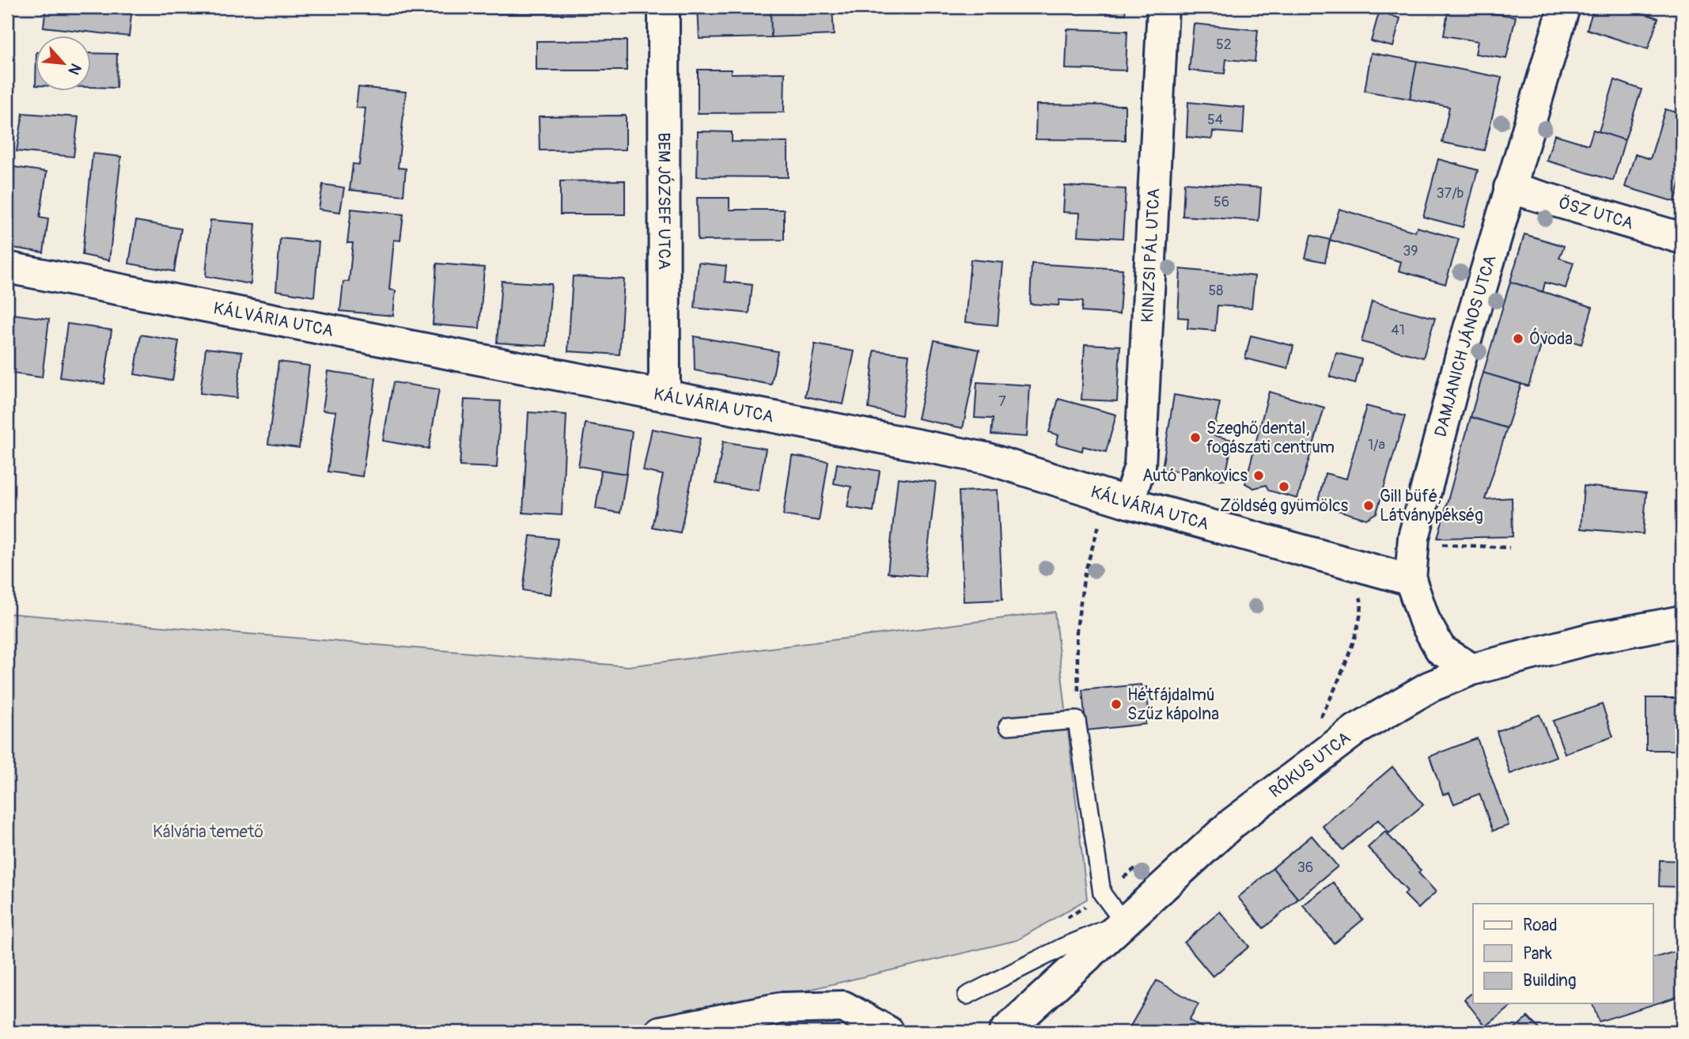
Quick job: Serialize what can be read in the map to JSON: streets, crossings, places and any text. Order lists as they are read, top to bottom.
{
  "streets": {
    "street": [
      "BEM JÓZSEF UTCA",
      "ŐSZ UTCA",
      "KINIZSI PÁL UTCA",
      "KÁLVÁRIA UTCA",
      "DAMJANICH JÁNOS UTCA",
      "RÓKUS UTCA"
    ]
  },
  "crossings": [
    ["BEM JÓZSEF UTCA", "KÁLVÁRIA UTCA"],
    ["ŐSZ UTCA", "DAMJANICH JÁNOS UTCA"],
    ["KINIZSI PÁL UTCA", "KÁLVÁRIA UTCA"],
    ["KÁLVÁRIA UTCA", "DAMJANICH JÁNOS UTCA"],
    ["DAMJANICH JÁNOS UTCA", "RÓKUS UTCA"]
  ],
  "parks": ["Kálvária temető"],
  "places": [
    "Óvoda",
    "Szeghő dental, fogászati centrum",
    "Autó Pankovics",
    "Zöldség gyümölcs",
    "Gill büfé, Látványpékség",
    "Hétfájdalmú Szűz kápolna"
  ],
  "house_numbers": [
    "52",
    "54",
    "37/b",
    "56",
    "39",
    "58",
    "41",
    "7",
    "1/a",
    "36"
  ],
  "legend": ["Road", "Park", "Building"],
  "north": "bottom right"
}
